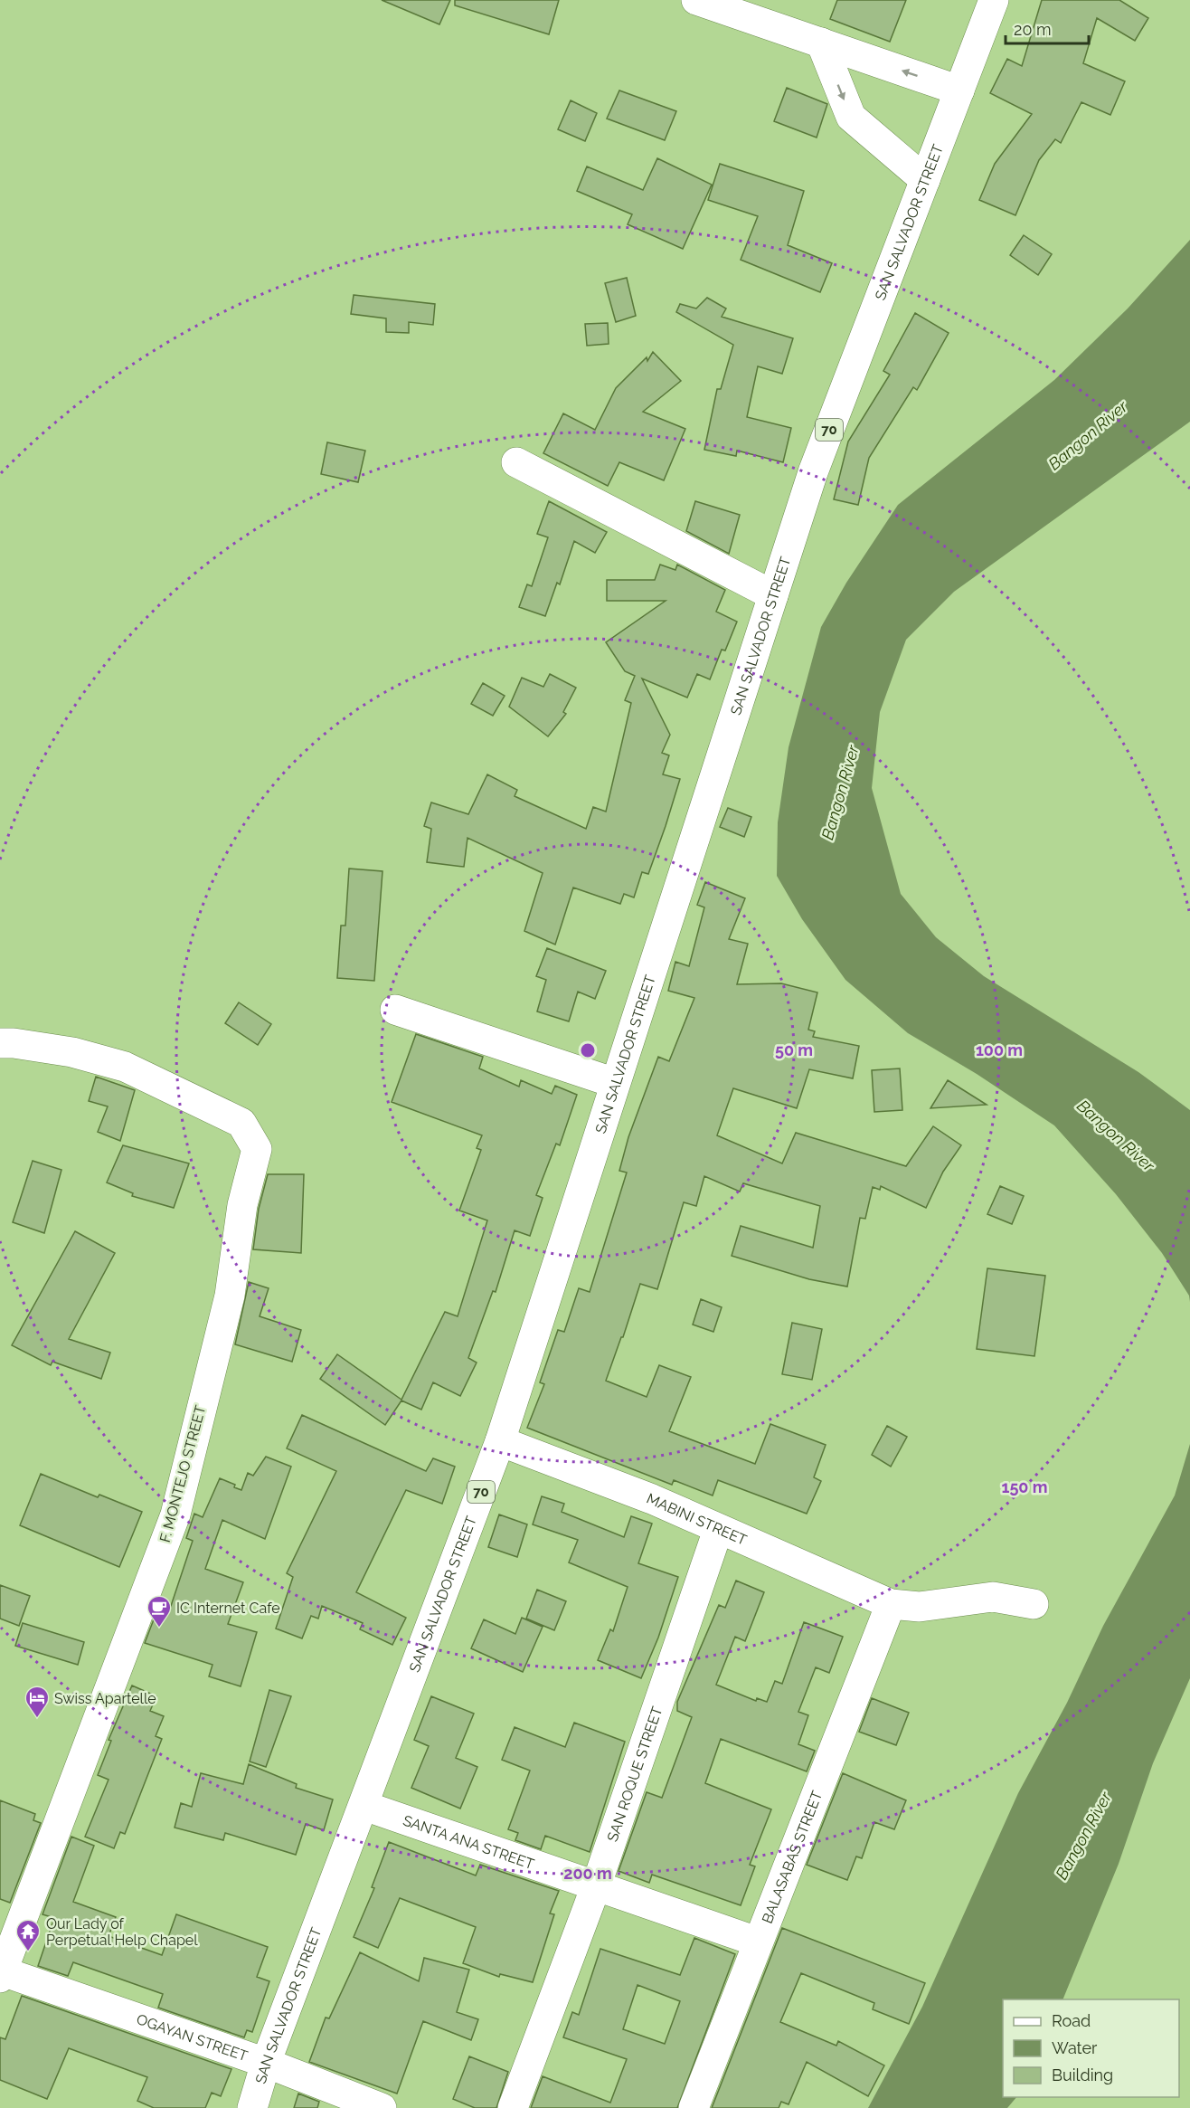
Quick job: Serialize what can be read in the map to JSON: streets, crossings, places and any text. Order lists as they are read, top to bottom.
{
  "streets": {
    "main road": [
      "SAN SALVADOR STREET",
      "70",
      "F. MONTEJO STREET",
      "MABINI STREET",
      "SAN ROQUE STREET",
      "SANTA ANA STREET",
      "BALASABAS STREET",
      "OGAYAN STREET"
    ]
  },
  "crossings": [
    ["SAN SALVADOR STREET", "MABINI STREET"],
    ["SAN SALVADOR STREET", "SANTA ANA STREET"],
    ["SAN SALVADOR STREET", "OGAYAN STREET"],
    ["F. MONTEJO STREET", "OGAYAN STREET"],
    ["MABINI STREET", "SAN ROQUE STREET"],
    ["MABINI STREET", "BALASABAS STREET"],
    ["SAN ROQUE STREET", "SANTA ANA STREET"],
    ["SANTA ANA STREET", "BALASABAS STREET"]
  ],
  "water": ["Bangon River"],
  "places": {
    "cafe": ["IC Internet Cafe"],
    "hotel": ["Swiss Apartelle"],
    "temple": ["Our Lady of Perpetual Help Chapel"]
  },
  "legend": ["Road", "Water", "Building"],
  "scale_bar": "20 m",
  "rings": [
    "50 m",
    "100 m",
    "150 m",
    "200 m"
  ]
}
